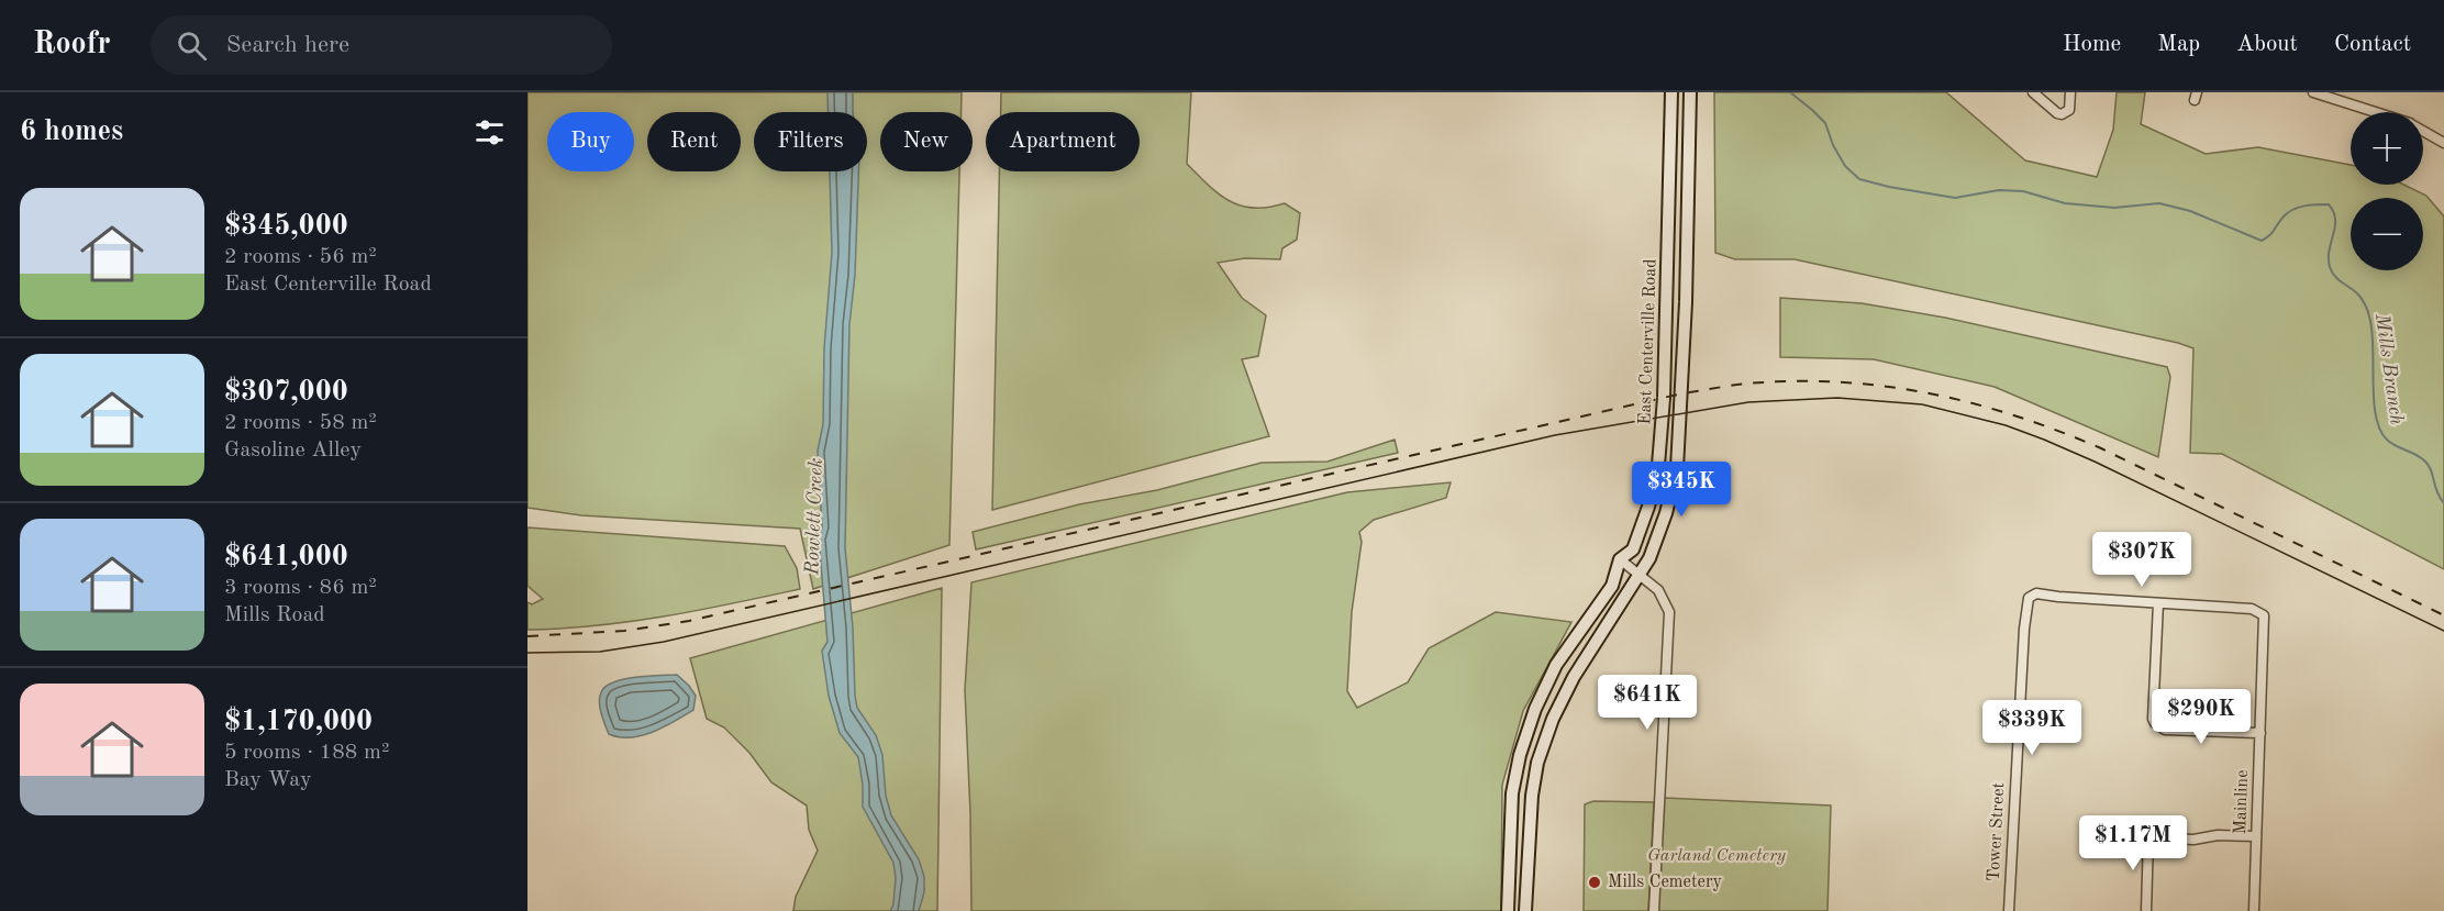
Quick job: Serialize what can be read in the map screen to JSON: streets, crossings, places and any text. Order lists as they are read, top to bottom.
{
  "streets": {
    "main road": ["East Centerville Road"],
    "street": ["Mainline", "Tower Street"]
  },
  "crossings": [
    ["Mainline", "Tower Street"]
  ],
  "water": ["Mills Branch", "Rowlett Creek"],
  "parks": ["Garland Cemetery"],
  "places": ["Mills Cemetery"],
  "page": {
    "header": "Roofr",
    "search": "Search here",
    "nav": [
      "Home",
      "Map",
      "About",
      "Contact"
    ],
    "heading": "6 homes",
    "map_buttons": ["+", "−"],
    "chip": [
      "Buy",
      "Rent",
      "Filters",
      "New",
      "Apartment"
    ],
    "list": [
      {
        "name": "$345,000",
        "note": "2 rooms · 56 m² · East Centerville Road"
      },
      {
        "name": "$307,000",
        "note": "2 rooms · 58 m² · Gasoline Alley"
      },
      {
        "name": "$641,000",
        "note": "3 rooms · 86 m² · Mills Road"
      },
      {
        "name": "$1,170,000",
        "note": "5 rooms · 188 m² · Bay Way"
      }
    ],
    "price": [
      "$345K",
      "$307K",
      "$641K",
      "$290K",
      "$339K",
      "$1.17M"
    ]
  }
}
